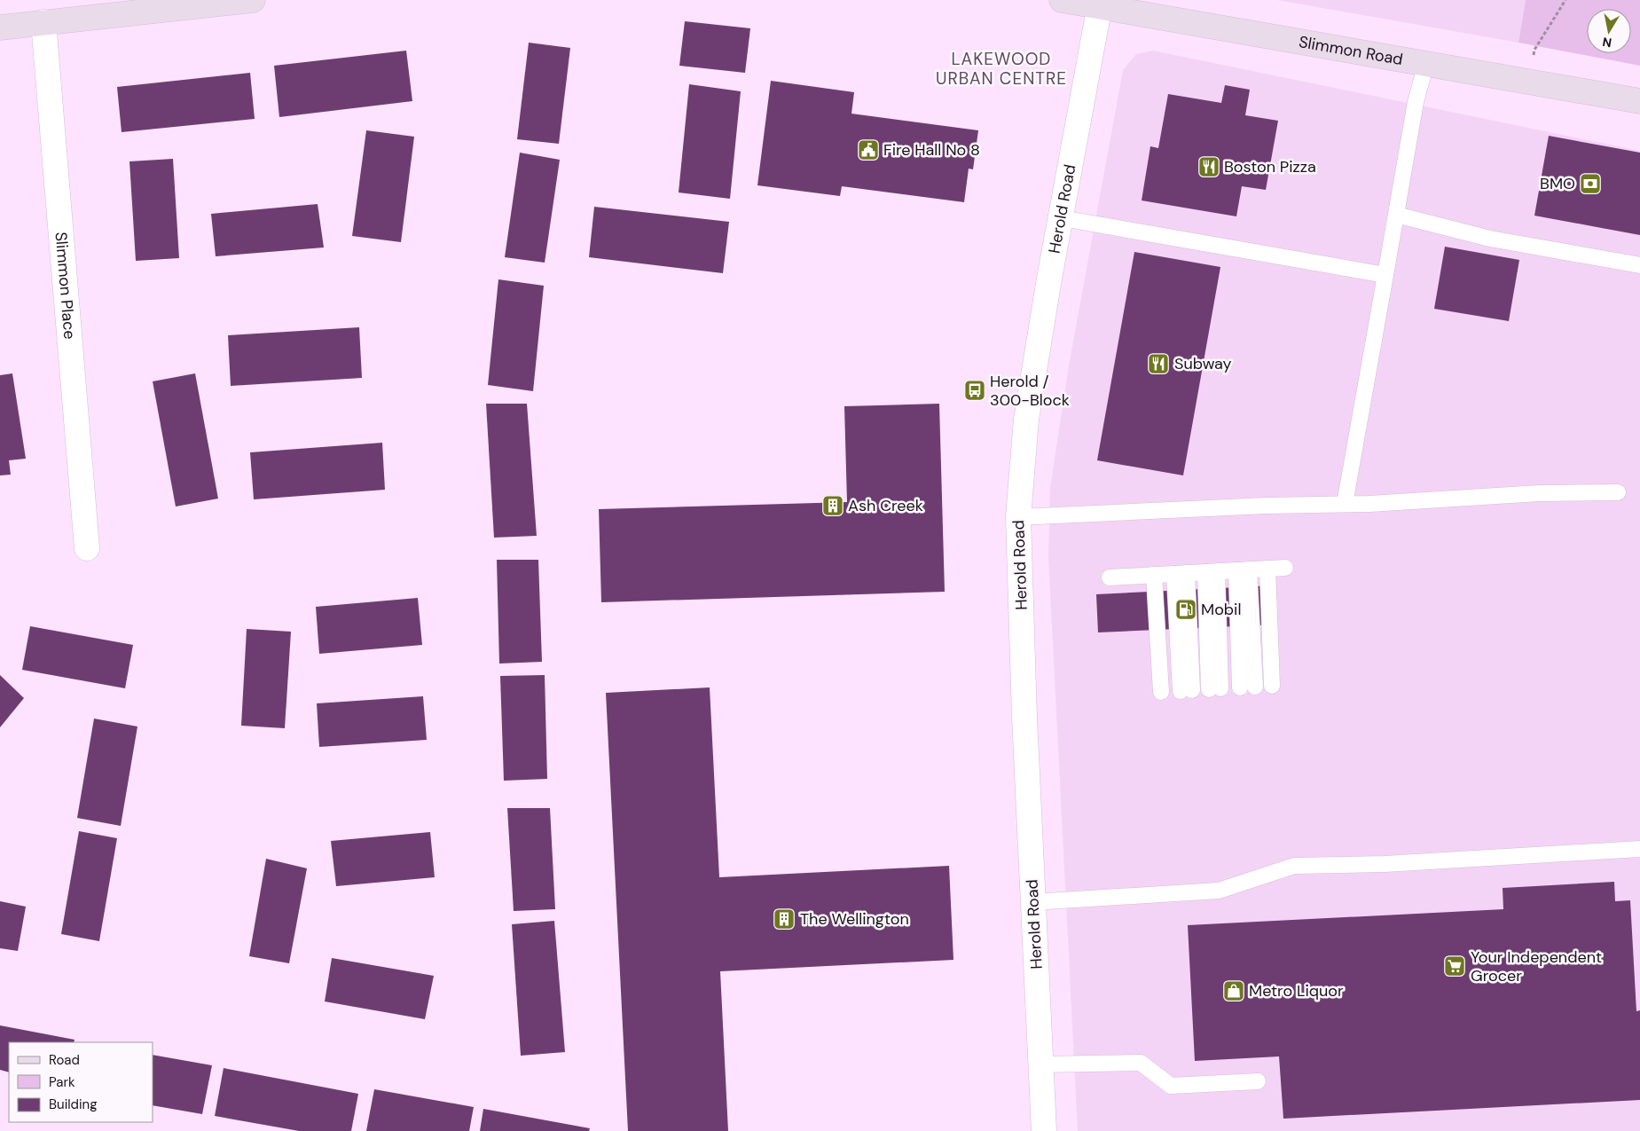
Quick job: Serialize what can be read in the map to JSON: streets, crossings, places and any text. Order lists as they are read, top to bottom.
{
  "streets": {
    "street": ["Slimmon Road", "Herold Road", "Slimmon Place"]
  },
  "crossings": [
    ["Slimmon Road", "Herold Road"]
  ],
  "districts": ["LAKEWOOD URBAN CENTRE"],
  "places": {
    "public building": ["Fire Hall No 8"],
    "restaurant": ["Boston Pizza", "Subway"],
    "bank": ["BMO"],
    "bus stop": ["Herold / 300-Block"],
    "building": ["Ash Creek", "The Wellington"],
    "fuel station": ["Mobil"],
    "supermarket": ["Your Independent Grocer"],
    "shop": ["Metro Liquor"]
  },
  "legend": ["Road", "Park", "Building"],
  "north": "bottom"
}
